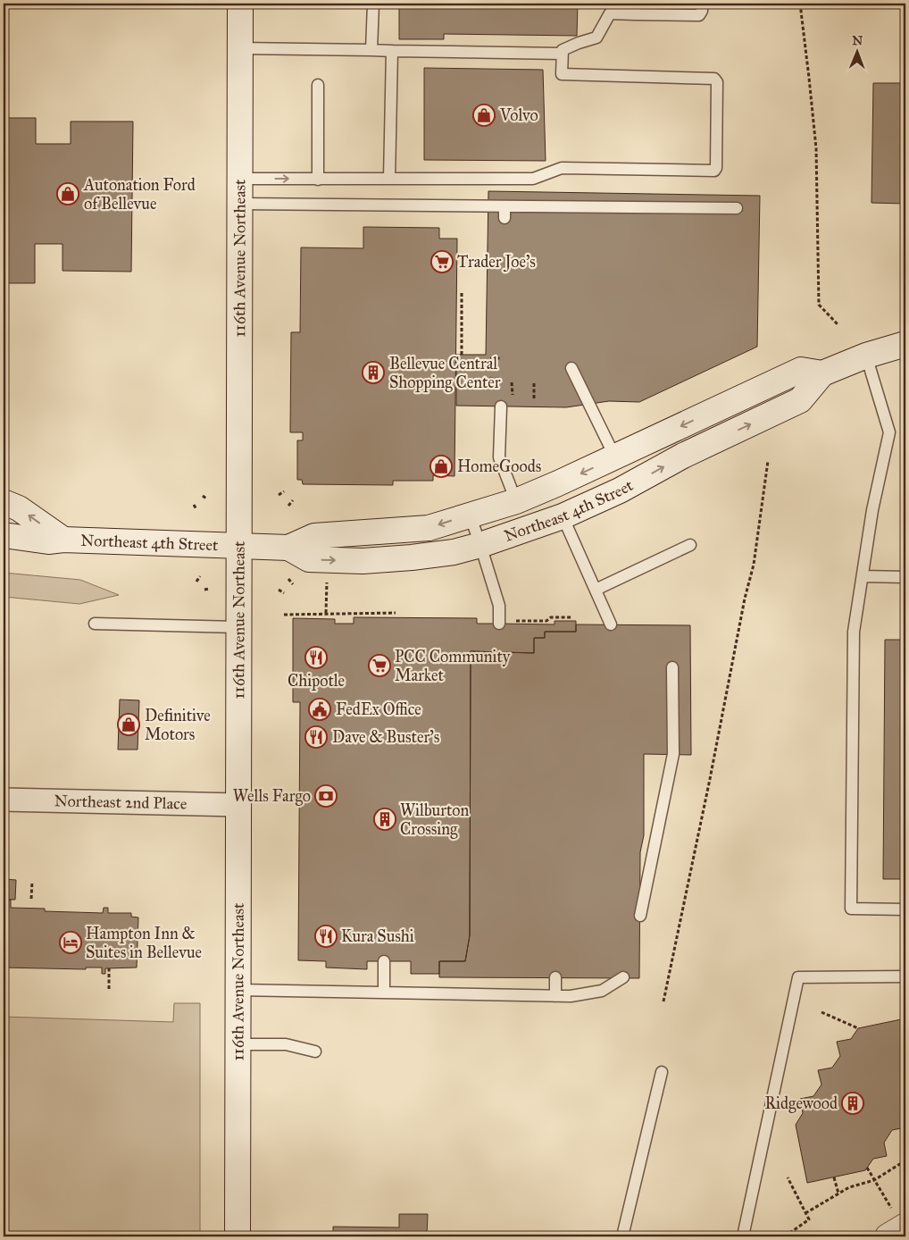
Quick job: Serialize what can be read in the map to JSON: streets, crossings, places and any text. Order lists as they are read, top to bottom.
{
  "streets": {
    "main road": ["116th Avenue Northeast", "Northeast 4th Street"],
    "street": ["Northeast 2nd Place"]
  },
  "crossings": [
    ["116th Avenue Northeast", "Northeast 4th Street"],
    ["116th Avenue Northeast", "Northeast 2nd Place"]
  ],
  "places": {
    "shop": [
      "Volvo",
      "Autonation Ford of Bellevue",
      "HomeGoods",
      "Definitive Motors"
    ],
    "supermarket": ["Trader Joe's", "PCC Community Market"],
    "building": ["Bellevue Central Shopping Center", "Wilburton Crossing", "Ridgewood"],
    "restaurant": ["Chipotle", "Dave & Buster's", "Kura Sushi"],
    "public building": ["FedEx Office"],
    "bank": ["Wells Fargo"],
    "hotel": ["Hampton Inn & Suites in Bellevue"]
  },
  "north": "top"
}
